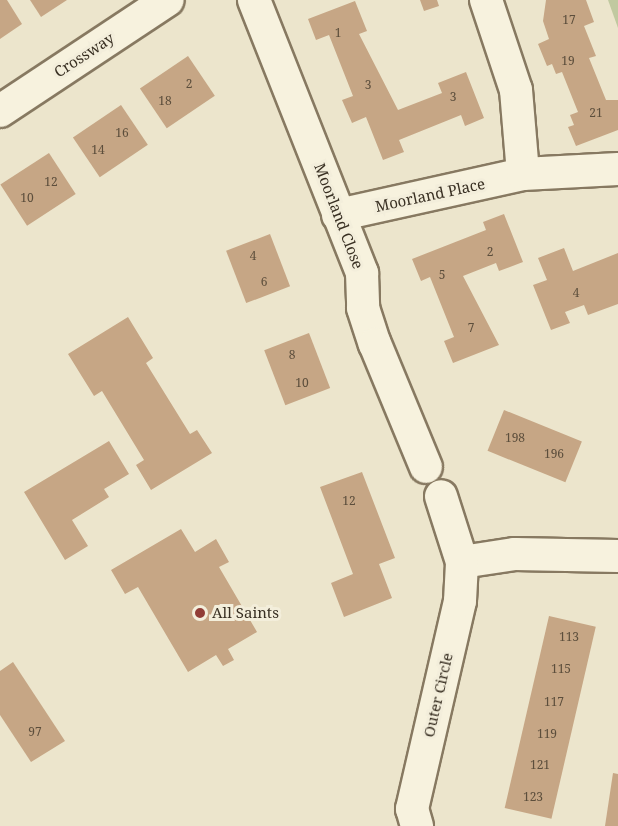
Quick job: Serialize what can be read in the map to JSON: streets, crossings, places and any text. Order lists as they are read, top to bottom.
{
  "streets": {
    "street": [
      "Crossway",
      "Moorland Place",
      "Moorland Close",
      "Outer Circle"
    ]
  },
  "crossings": [
    ["Moorland Place", "Moorland Close"]
  ],
  "places": ["All Saints"],
  "house_numbers": [
    "17",
    "1",
    "19",
    "2",
    "3",
    "3",
    "18",
    "21",
    "16",
    "14",
    "12",
    "10",
    "2",
    "4",
    "5",
    "6",
    "4",
    "7",
    "8",
    "10",
    "198",
    "196",
    "12",
    "113",
    "115",
    "117",
    "97",
    "119",
    "121",
    "123"
  ]
}
